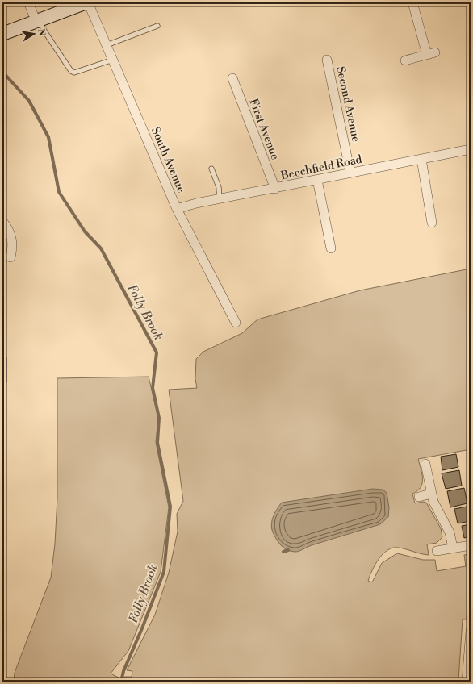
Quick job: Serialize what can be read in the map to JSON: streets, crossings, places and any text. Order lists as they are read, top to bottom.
{
  "streets": {
    "street": [
      "Second Avenue",
      "First Avenue",
      "South Avenue",
      "Beechfield Road"
    ]
  },
  "crossings": [
    ["Second Avenue", "Beechfield Road"],
    ["First Avenue", "Beechfield Road"],
    ["South Avenue", "Beechfield Road"]
  ],
  "water": ["Folly Brook"],
  "north": "right"
}
